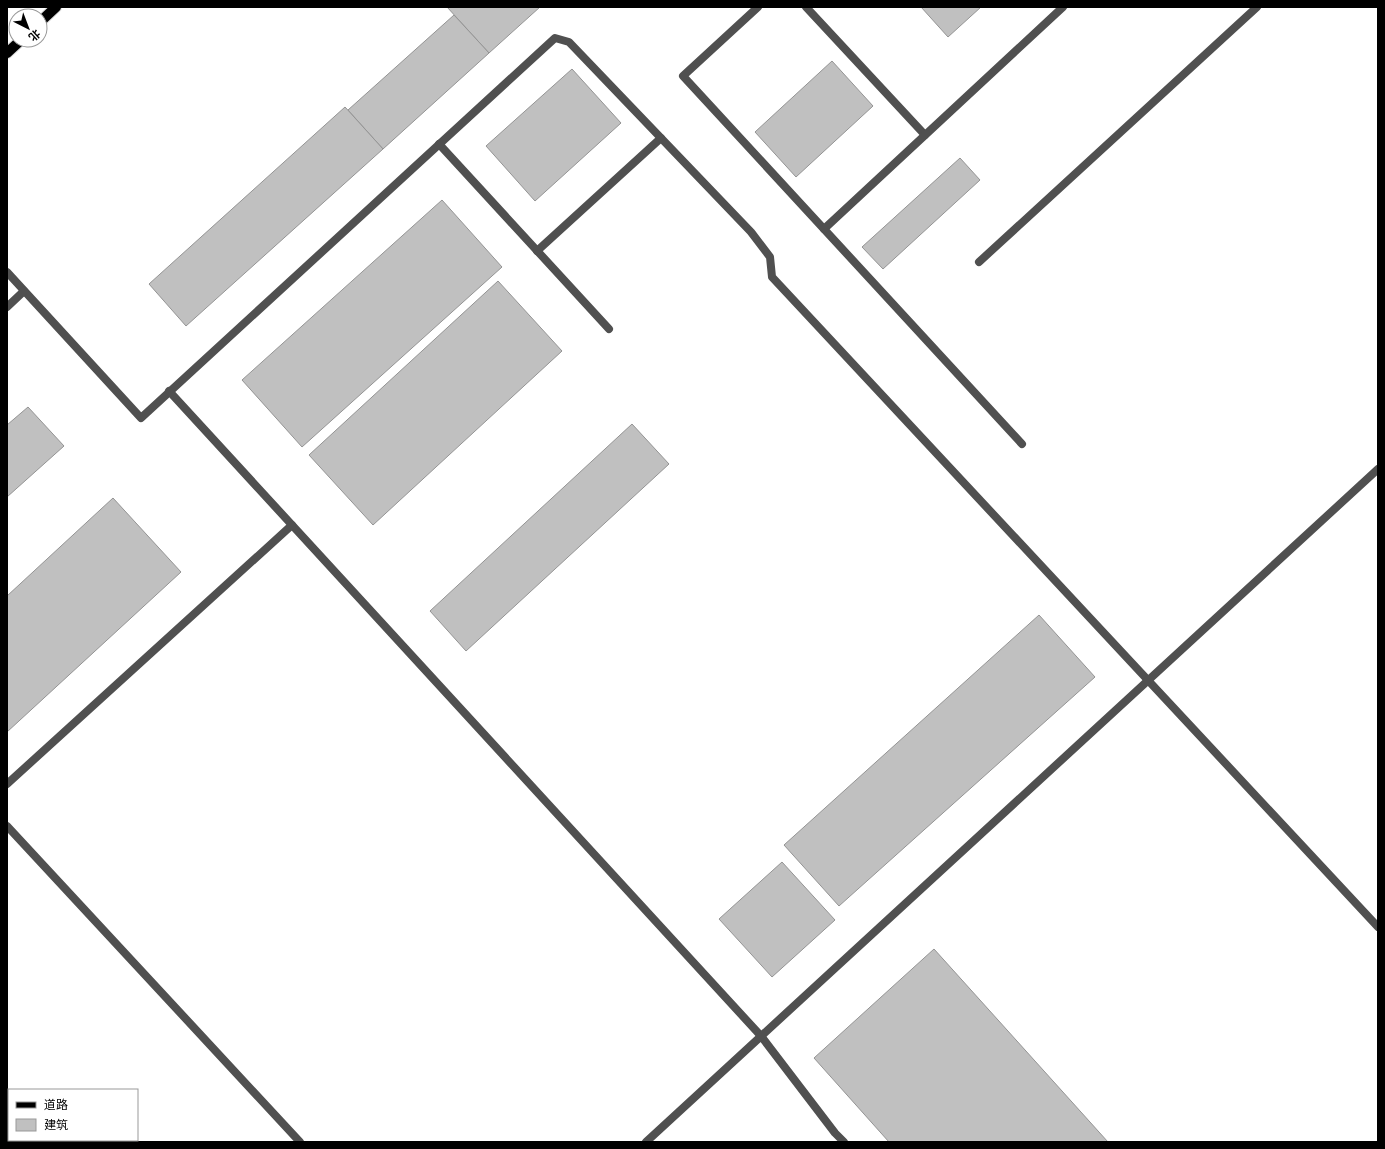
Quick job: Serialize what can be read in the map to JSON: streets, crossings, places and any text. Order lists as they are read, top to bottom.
{
  "legend": ["道路", "建筑"],
  "north": "bottom right"
}
